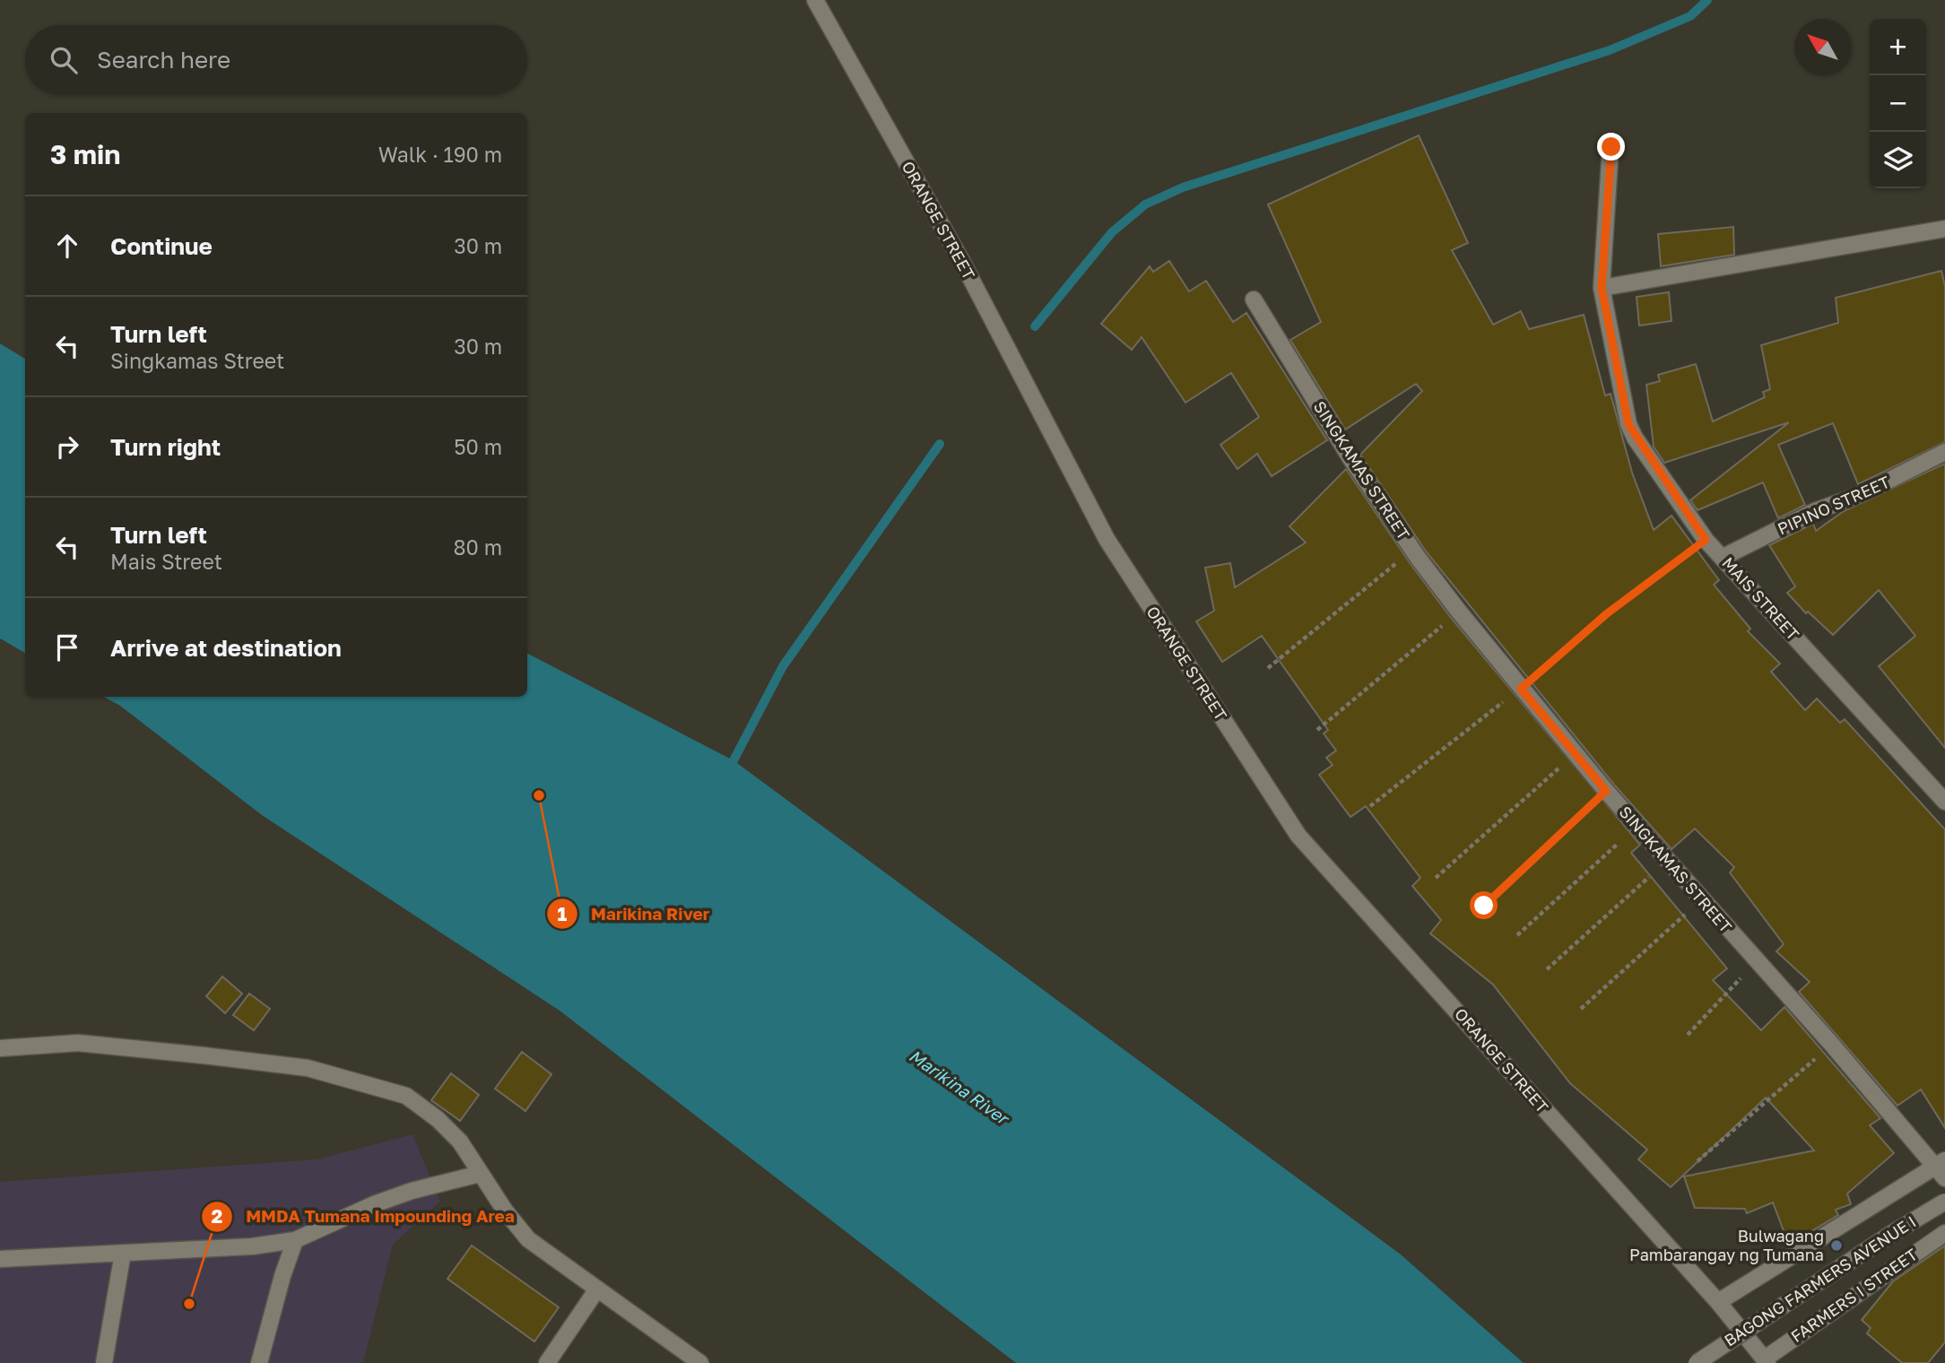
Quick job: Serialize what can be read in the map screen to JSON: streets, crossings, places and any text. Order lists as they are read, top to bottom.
{
  "streets": {
    "street": [
      "ORANGE STREET",
      "SINGKAMAS STREET",
      "PIPINO STREET",
      "MAIS STREET",
      "BAGONG FARMERS AVENUE I",
      "FARMERS I STREET"
    ]
  },
  "crossings": [
    ["ORANGE STREET", "FARMERS I STREET"],
    ["PIPINO STREET", "MAIS STREET"]
  ],
  "water": ["Marikina River"],
  "places": ["Marikina River", "Bulwagang Pambarangay ng Tumana", "MMDA Tumana Impounding Area"],
  "north": "top left",
  "page": {
    "map_buttons": ["+", "−"],
    "search": "Search here",
    "heading": ["3 min", "Walk · 190 m"],
    "list": [
      ["Continue", "30 m"],
      ["Turn left", "Singkamas Street", "30 m"],
      ["Turn right", "50 m"],
      ["Turn left", "Mais Street", "80 m"],
      "Arrive at destination"
    ]
  }
}
